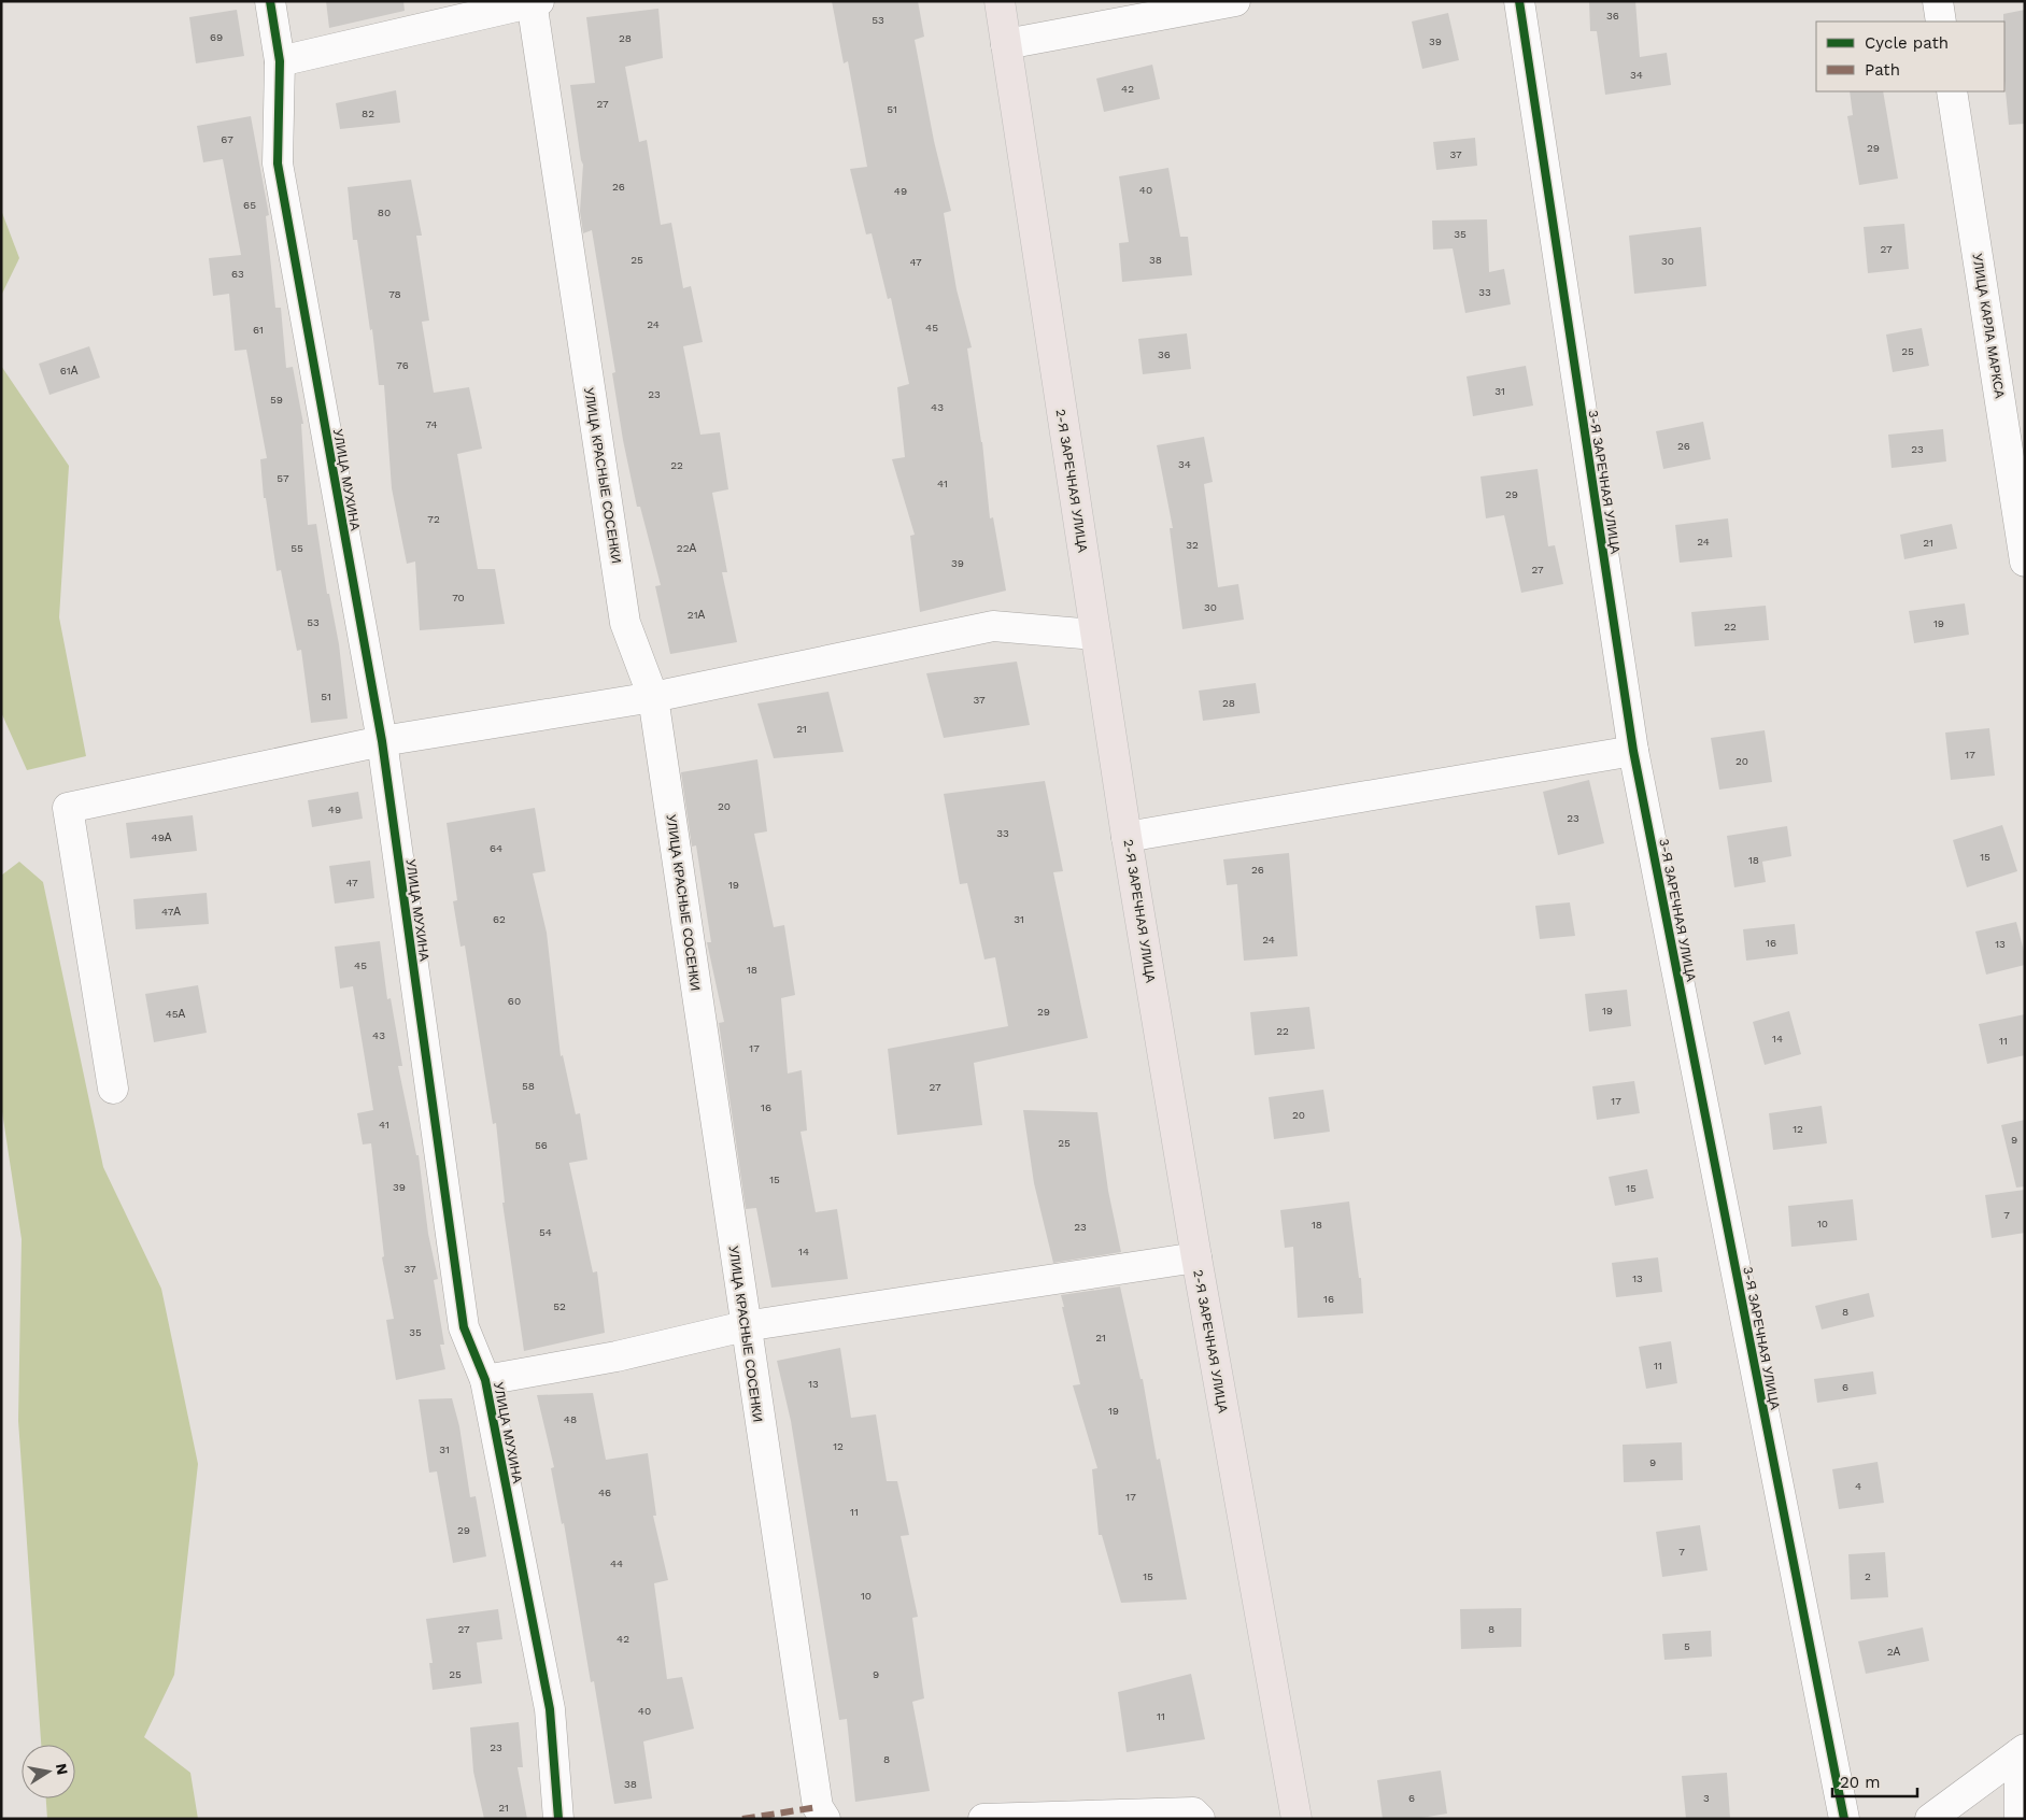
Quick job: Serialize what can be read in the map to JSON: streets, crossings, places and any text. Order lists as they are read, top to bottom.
{
  "streets": {
    "main road": ["2-Я ЗАРЕЧНАЯ УЛИЦА"],
    "street": [
      "УЛИЦА КАРЛА МАРКСА",
      "УЛИЦА КРАСНЫЕ СОСЕНКИ",
      "УЛИЦА МУХИНА",
      "3-Я ЗАРЕЧНАЯ УЛИЦА"
    ]
  },
  "house_numbers": [
    "36",
    "53",
    "69",
    "28",
    "39",
    "34",
    "42",
    "27",
    "51",
    "82",
    "67",
    "29",
    "37",
    "26",
    "40",
    "49",
    "65",
    "80",
    "35",
    "27",
    "25",
    "38",
    "30",
    "47",
    "63",
    "33",
    "78",
    "24",
    "45",
    "61",
    "25",
    "36",
    "76",
    "61А",
    "31",
    "23",
    "59",
    "43",
    "74",
    "26",
    "23",
    "34",
    "22",
    "57",
    "41",
    "29",
    "72",
    "24",
    "21",
    "32",
    "55",
    "22А",
    "39",
    "27",
    "70",
    "30",
    "21А",
    "53",
    "19",
    "22",
    "51",
    "37",
    "28",
    "21",
    "17",
    "20",
    "20",
    "49",
    "23",
    "33",
    "49А",
    "64",
    "15",
    "18",
    "26",
    "47",
    "19",
    "47А",
    "62",
    "31",
    "24",
    "16",
    "13",
    "45",
    "18",
    "60",
    "19",
    "29",
    "45А",
    "22",
    "43",
    "14",
    "11",
    "17",
    "58",
    "27",
    "17",
    "16",
    "20",
    "41",
    "12",
    "9",
    "25",
    "56",
    "15",
    "39",
    "15",
    "7",
    "10",
    "18",
    "23",
    "54",
    "14",
    "37",
    "13",
    "16",
    "52",
    "8",
    "35",
    "21",
    "11",
    "13",
    "6",
    "19",
    "48",
    "12",
    "31",
    "9",
    "4",
    "46",
    "17",
    "11",
    "29",
    "7",
    "44",
    "15",
    "2",
    "10",
    "27",
    "8",
    "42",
    "5",
    "2А",
    "25",
    "9",
    "40",
    "11",
    "23",
    "8",
    "38",
    "6",
    "3",
    "21"
  ],
  "legend": ["Cycle path", "Path"],
  "scale_bar": "20 m",
  "north": "right"
}
